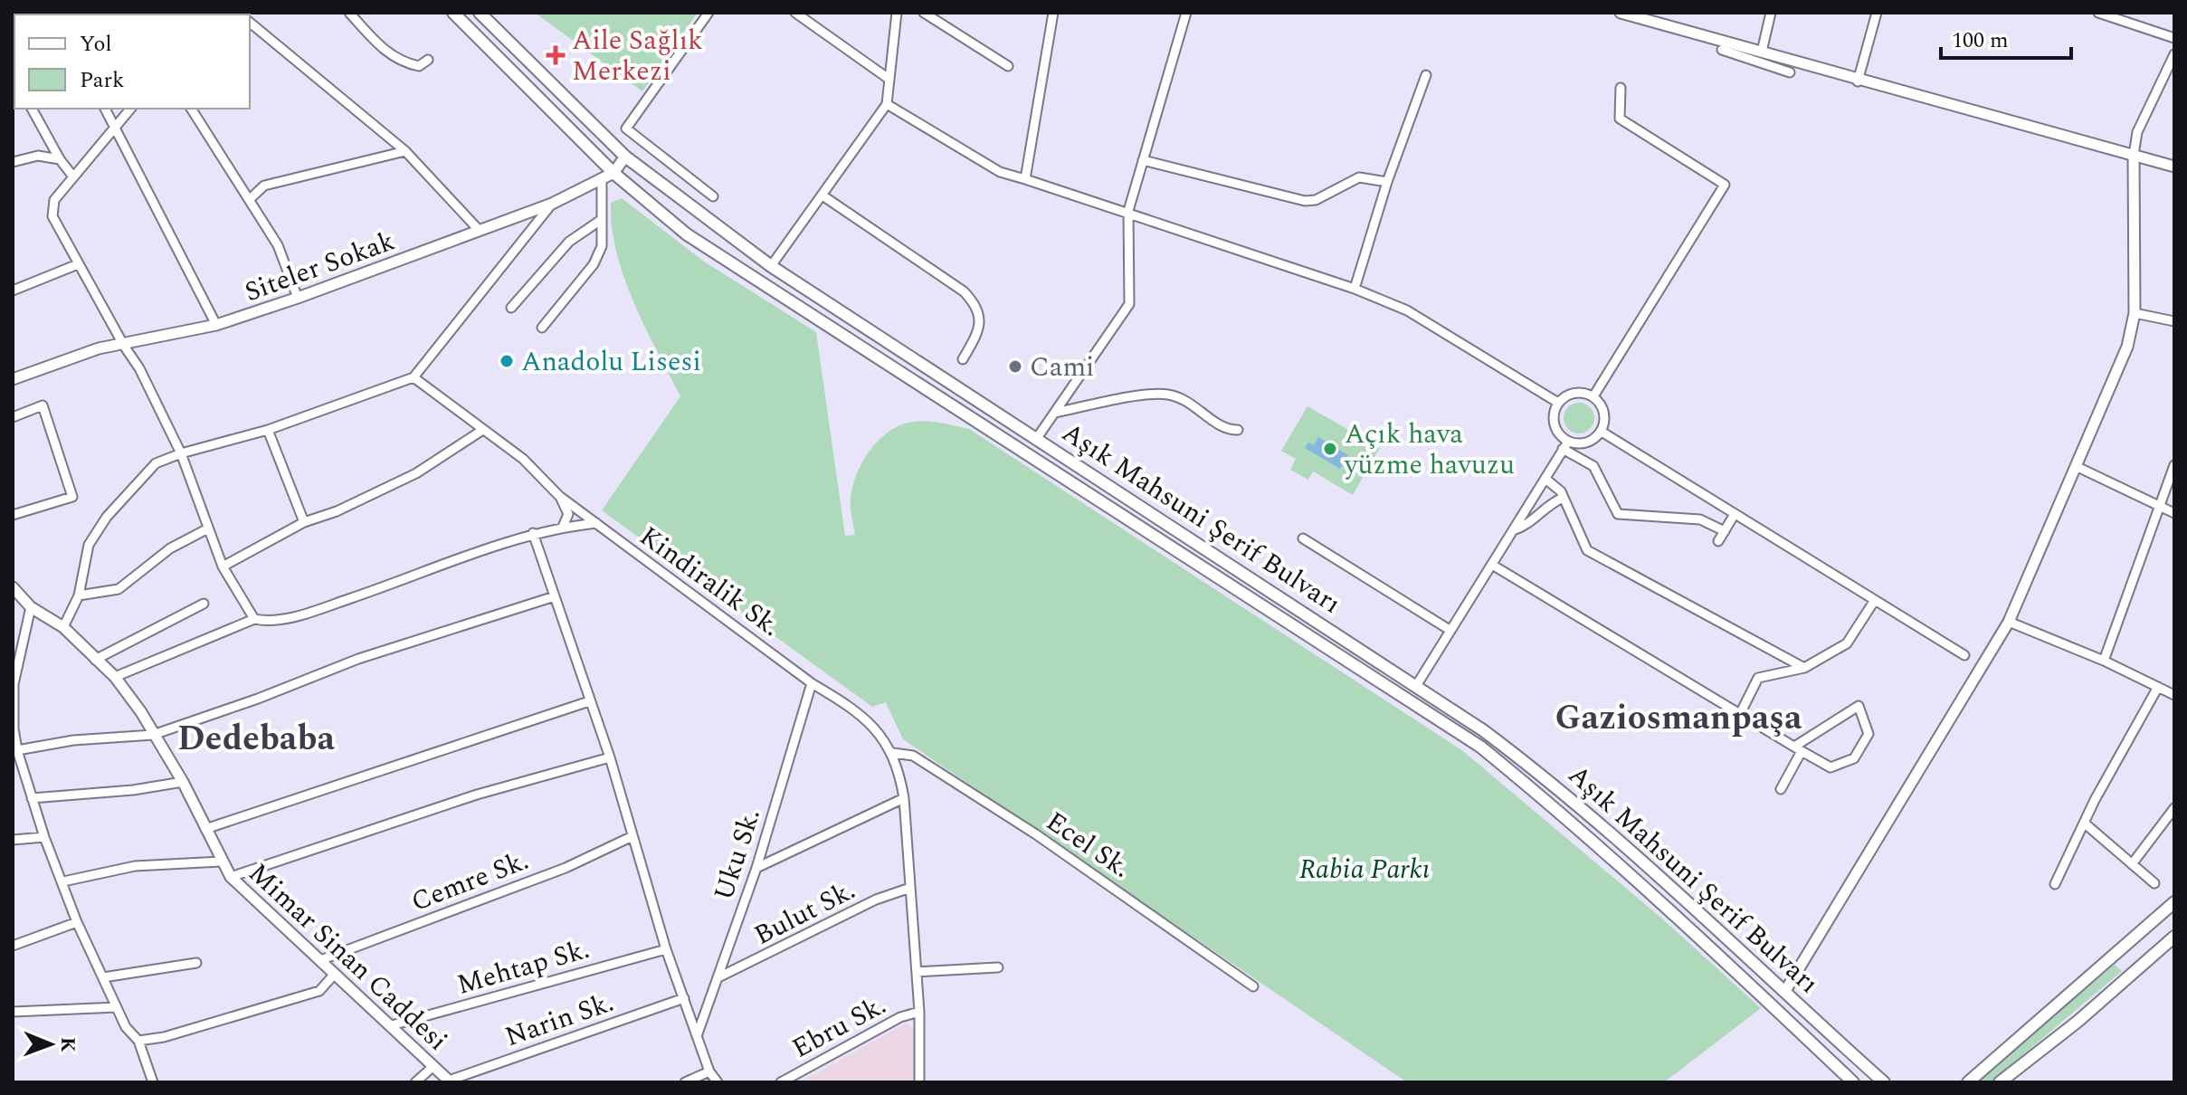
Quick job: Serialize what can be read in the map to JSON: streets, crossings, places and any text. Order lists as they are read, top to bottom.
{
  "streets": {
    "main road": ["Aşık Mahsuni Şerif Bulvarı"],
    "street": [
      "Siteler Sokak",
      "Kindiralik Sk.",
      "Ecel Sk.",
      "Uku Sk.",
      "Cemre Sk.",
      "Bulut Sk.",
      "Mimar Sinan Caddesi",
      "Mehtap Sk.",
      "Narin Sk.",
      "Ebru Sk."
    ]
  },
  "crossings": [
    ["Siteler Sokak", "Aşık Mahsuni Şerif Bulvarı"],
    ["Kindiralik Sk.", "Ecel Sk."],
    ["Kindiralik Sk.", "Uku Sk."],
    ["Kindiralik Sk.", "Bulut Sk."],
    ["Kindiralik Sk.", "Ebru Sk."],
    ["Uku Sk.", "Bulut Sk."],
    ["Cemre Sk.", "Mimar Sinan Caddesi"],
    ["Mimar Sinan Caddesi", "Mehtap Sk."],
    ["Mimar Sinan Caddesi", "Narin Sk."]
  ],
  "districts": ["Gaziosmanpaşa", "Dedebaba"],
  "parks": ["Rabia Parkı"],
  "places": {
    "health": ["Aile Sağlık Merkezi"],
    "other": ["Anadolu Lisesi", "Cami", "Açık hava yüzme havuzu"]
  },
  "legend": ["Yol", "Park"],
  "scale_bar": "100 m",
  "north": "right"
}
